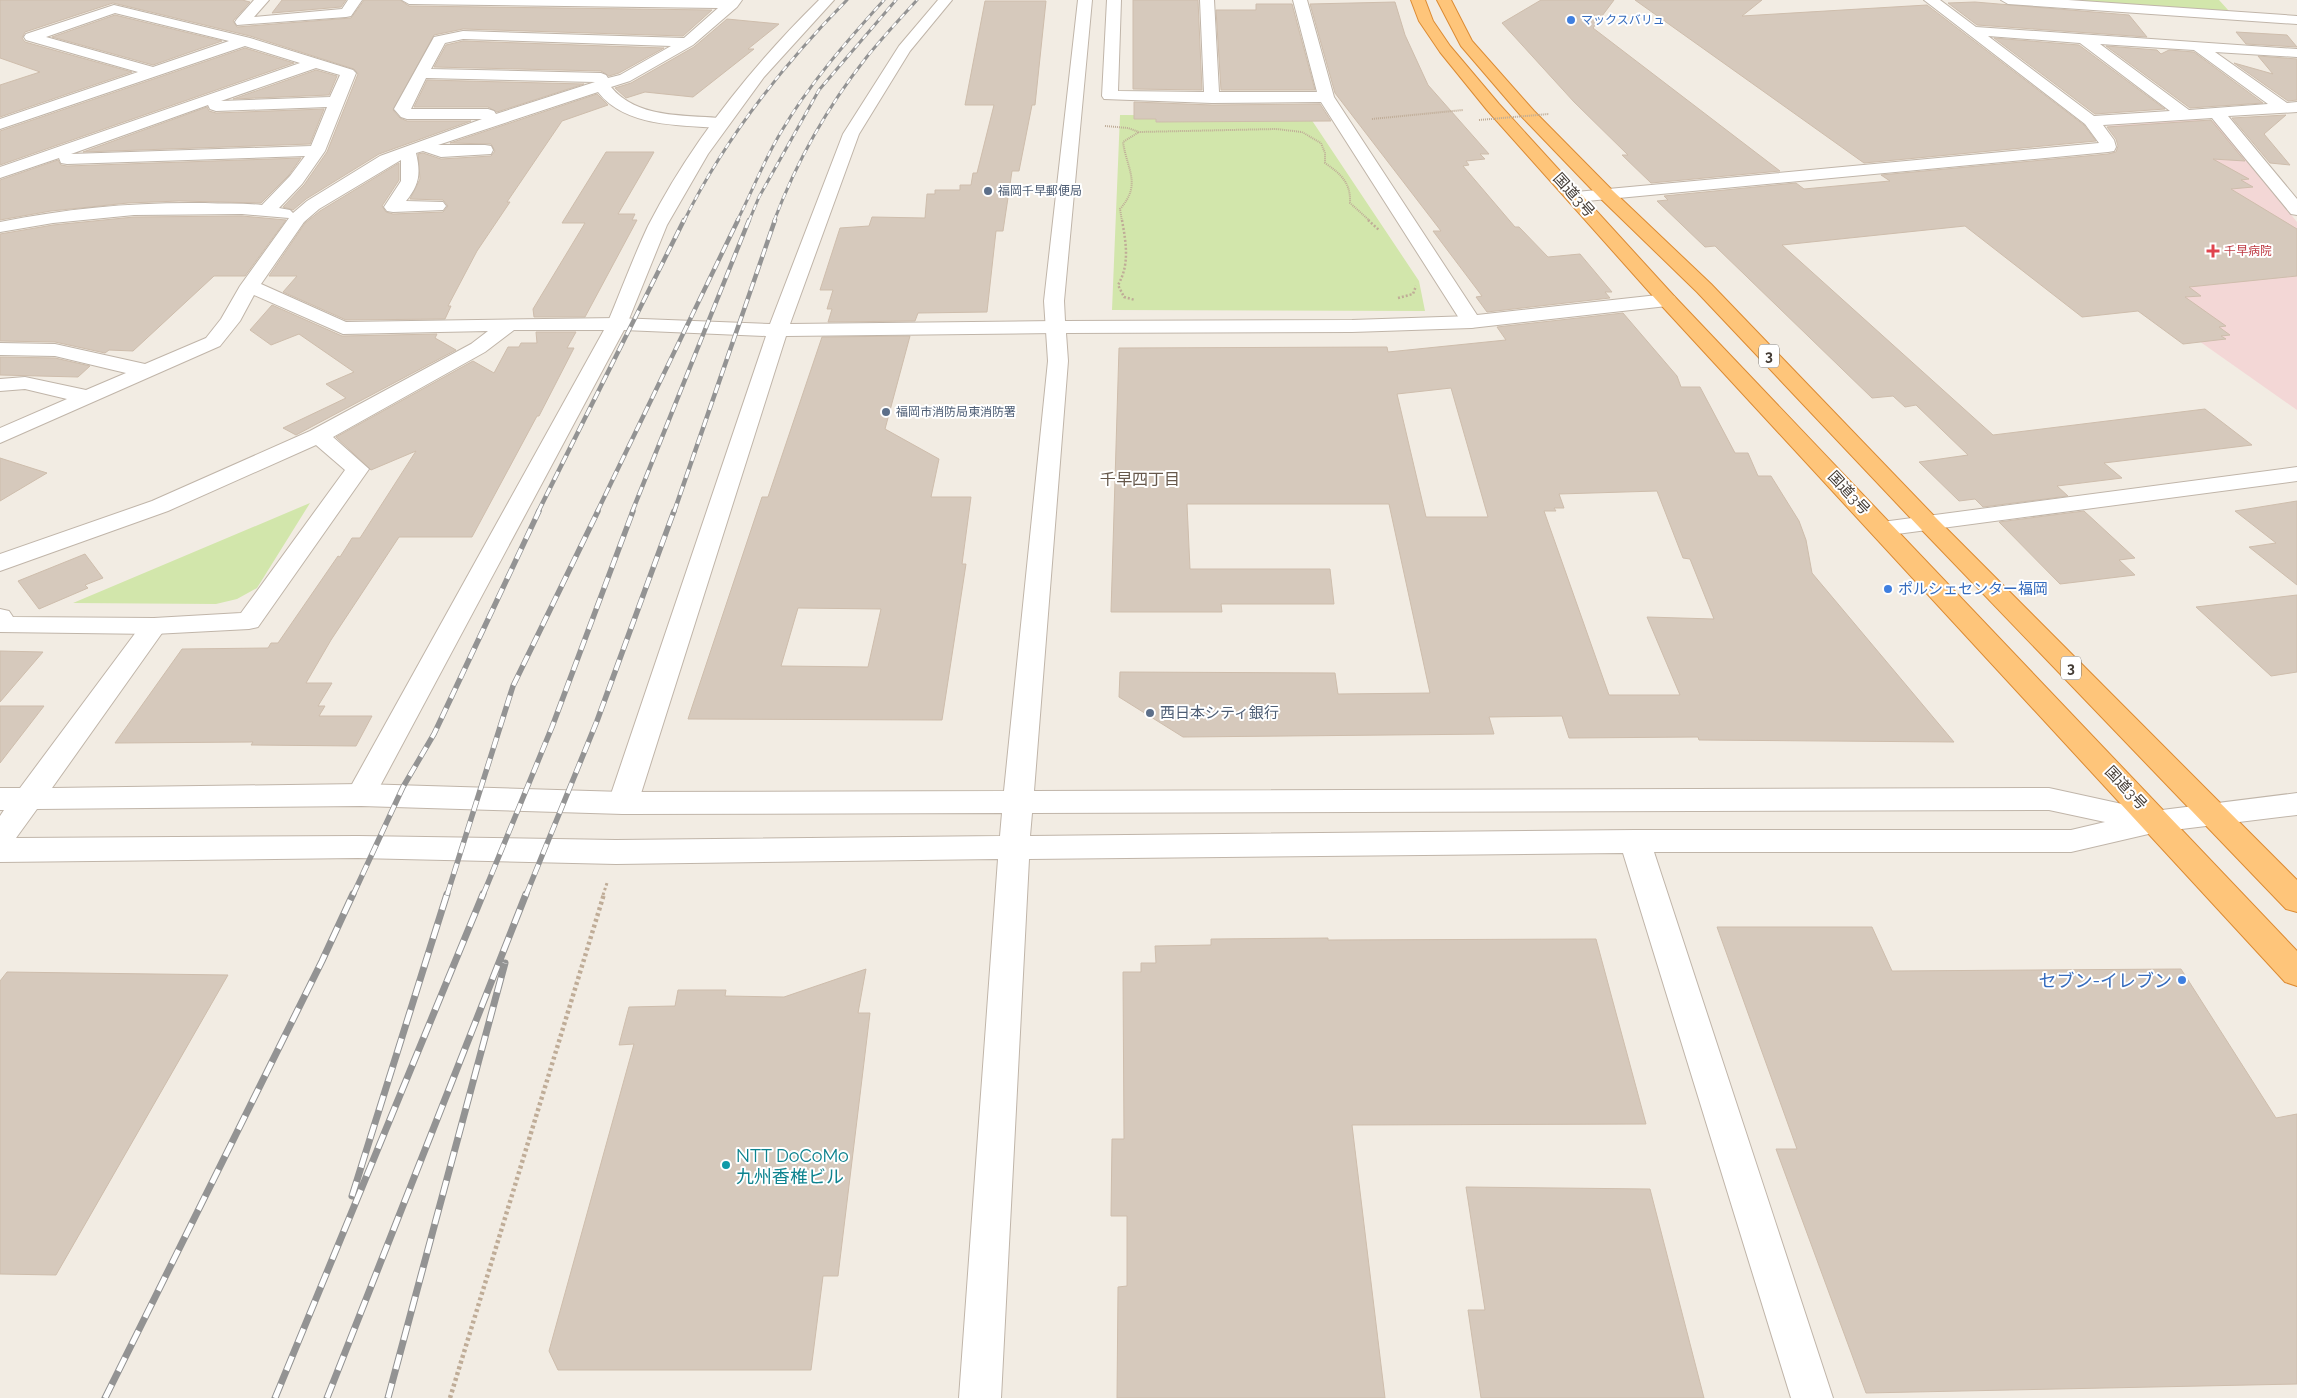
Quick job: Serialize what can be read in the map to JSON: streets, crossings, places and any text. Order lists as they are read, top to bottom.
{
  "streets": {
    "highway": ["国道3号", "3"]
  },
  "districts": ["千早四丁目"],
  "places": {
    "other": [
      "マックスバリュ",
      "福岡千早郵便局",
      "福岡市消防局東消防署",
      "ポルシェセンター福岡",
      "西日本シティ銀行",
      "セブン-イレブン",
      "NTT DoCoMo 九州香椎ビル"
    ],
    "health": ["千早病院"]
  }
}
